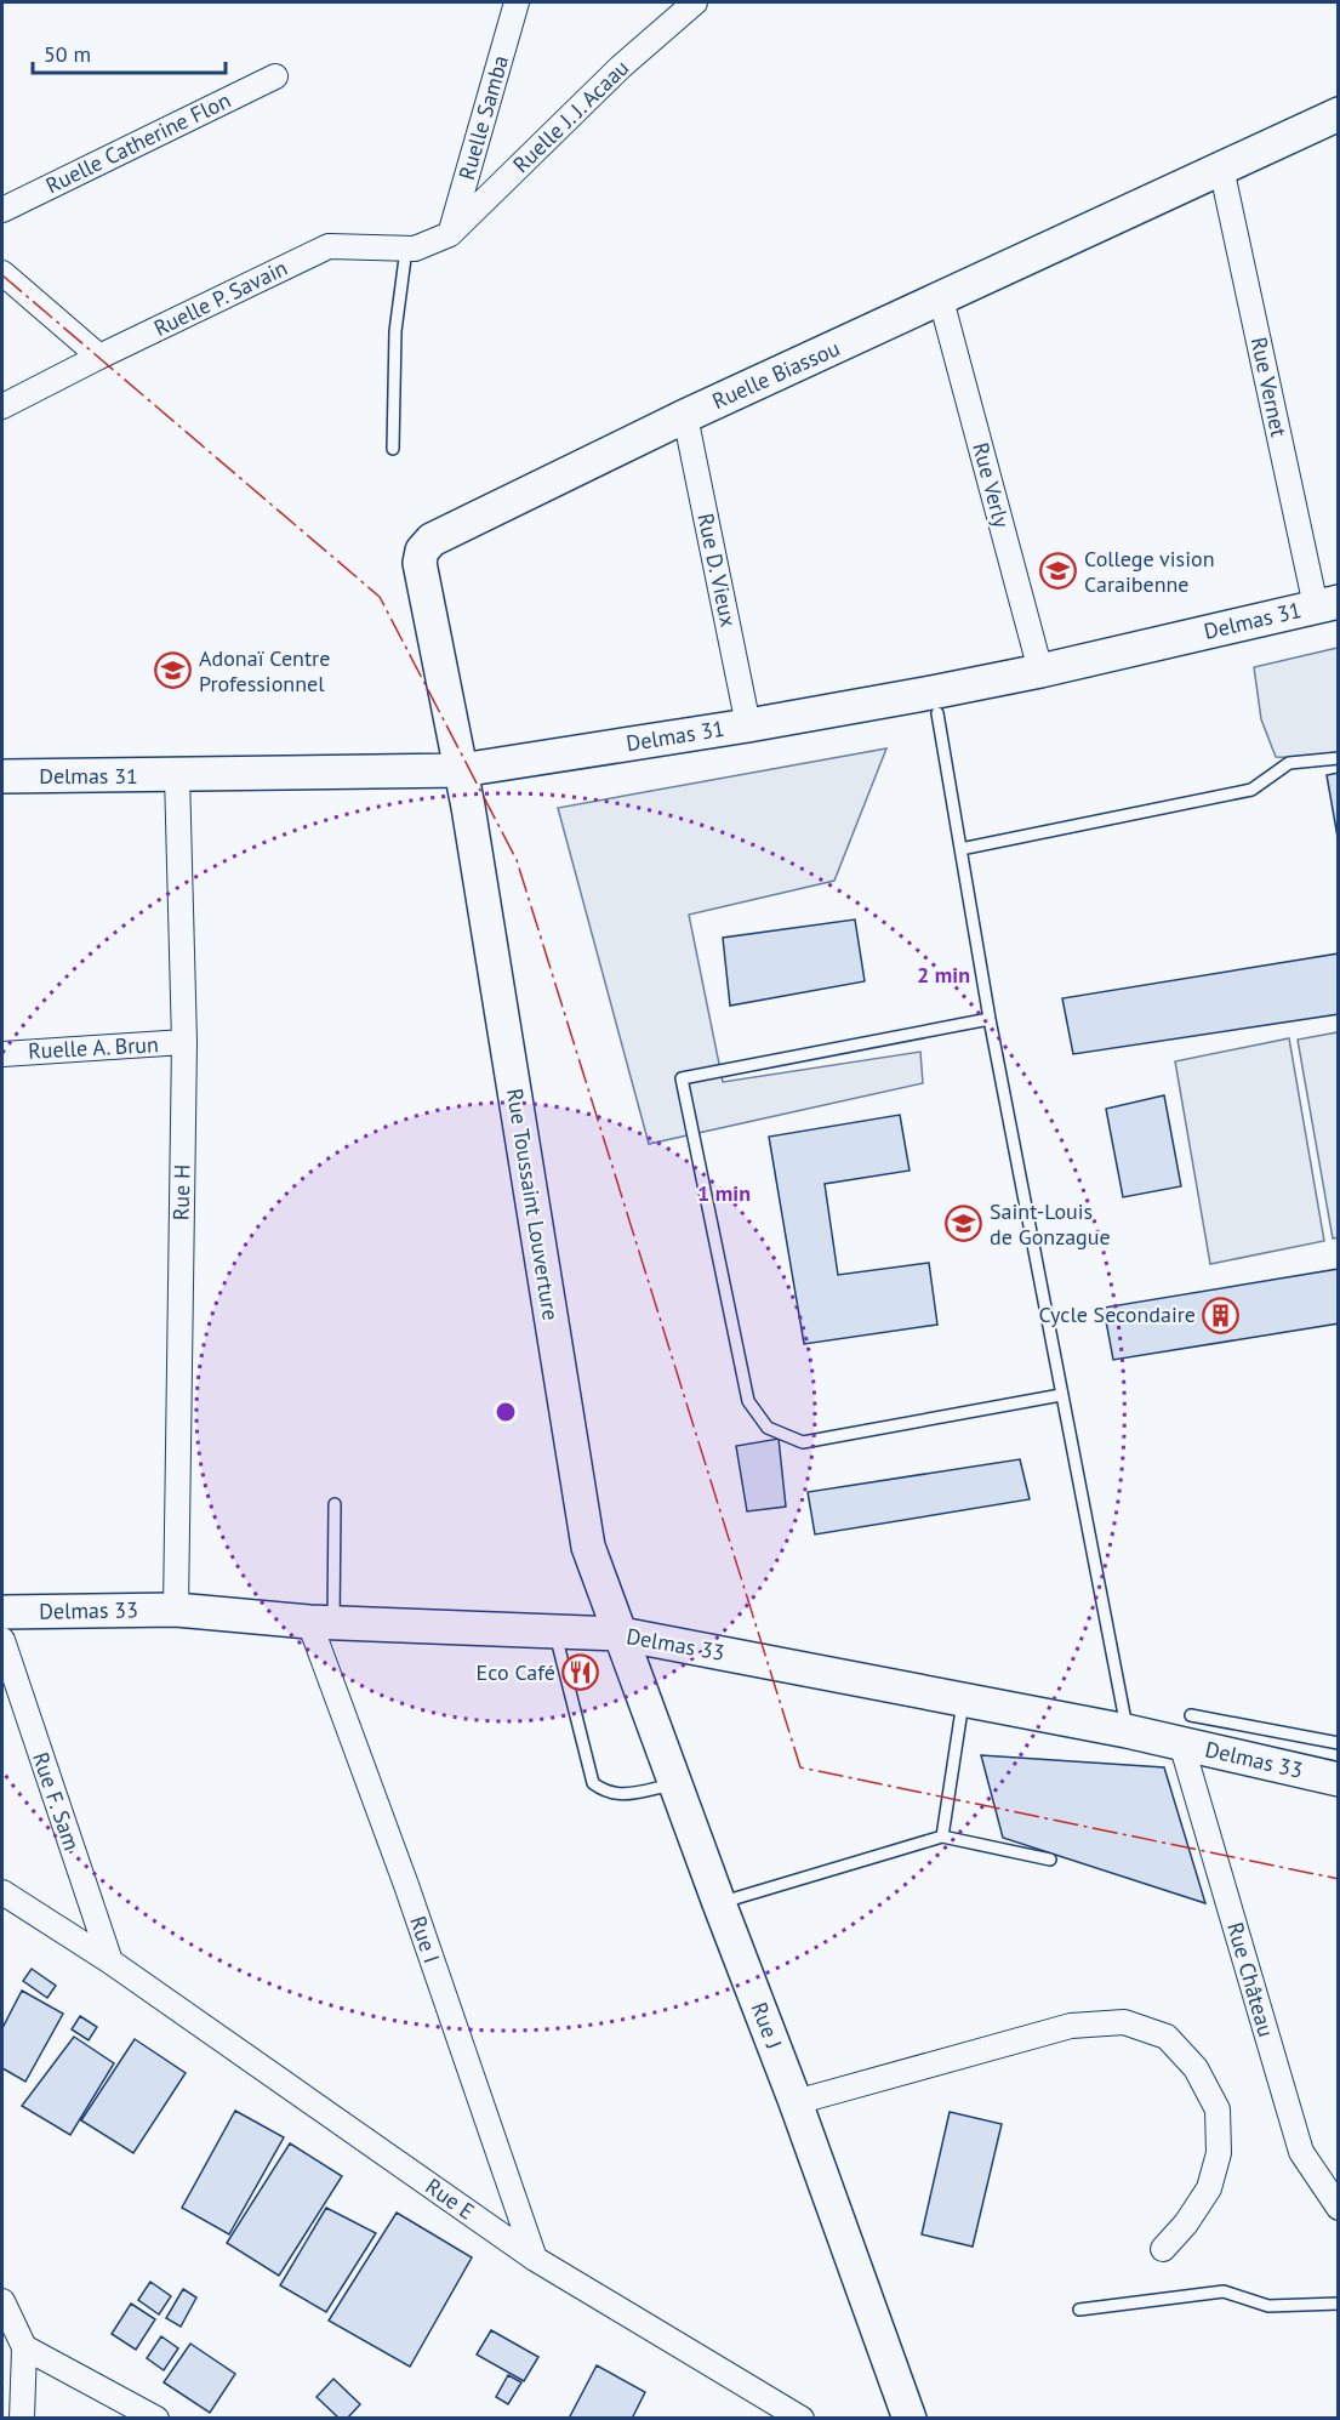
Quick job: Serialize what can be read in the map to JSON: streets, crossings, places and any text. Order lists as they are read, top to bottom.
{
  "streets": {
    "street": [
      "Ruelle J. J. Acaau",
      "Ruelle Samba",
      "Ruelle Catherine Flon",
      "Ruelle P. Savain",
      "Ruelle Biassou",
      "Rue Vernet",
      "Rue Verly",
      "Rue D. Vieux",
      "Delmas 31",
      "Ruelle A. Brun",
      "Rue H",
      "Rue Toussaint Louverture",
      "Delmas 33",
      "Rue F. Sam",
      "Rue I",
      "Rue Château",
      "Rue J",
      "Rue E"
    ]
  },
  "crossings": [
    ["Ruelle J. J. Acaau", "Ruelle Samba"],
    ["Ruelle J. J. Acaau", "Ruelle P. Savain"],
    ["Ruelle Samba", "Ruelle P. Savain"],
    ["Ruelle Biassou", "Rue Vernet"],
    ["Ruelle Biassou", "Rue Verly"],
    ["Ruelle Biassou", "Rue D. Vieux"],
    ["Ruelle Biassou", "Delmas 31"],
    ["Ruelle Biassou", "Rue Toussaint Louverture"],
    ["Rue Vernet", "Delmas 31"],
    ["Rue Verly", "Delmas 31"],
    ["Rue D. Vieux", "Delmas 31"],
    ["Delmas 31", "Rue H"],
    ["Delmas 31", "Rue Toussaint Louverture"],
    ["Ruelle A. Brun", "Rue H"],
    ["Rue H", "Delmas 33"],
    ["Rue Toussaint Louverture", "Delmas 33"],
    ["Rue Toussaint Louverture", "Rue J"],
    ["Delmas 33", "Rue I"],
    ["Delmas 33", "Rue Château"],
    ["Delmas 33", "Rue J"],
    ["Rue F. Sam", "Rue E"],
    ["Rue I", "Rue E"]
  ],
  "places": {
    "school or university": ["College vision Caraibenne", "Adonaï Centre Professionnel", "Saint-Louis de Gonzague"],
    "building": ["Cycle Secondaire"],
    "restaurant": ["Eco Café"]
  },
  "scale_bar": "50 m",
  "rings": ["2 min", "1 min"]
}
